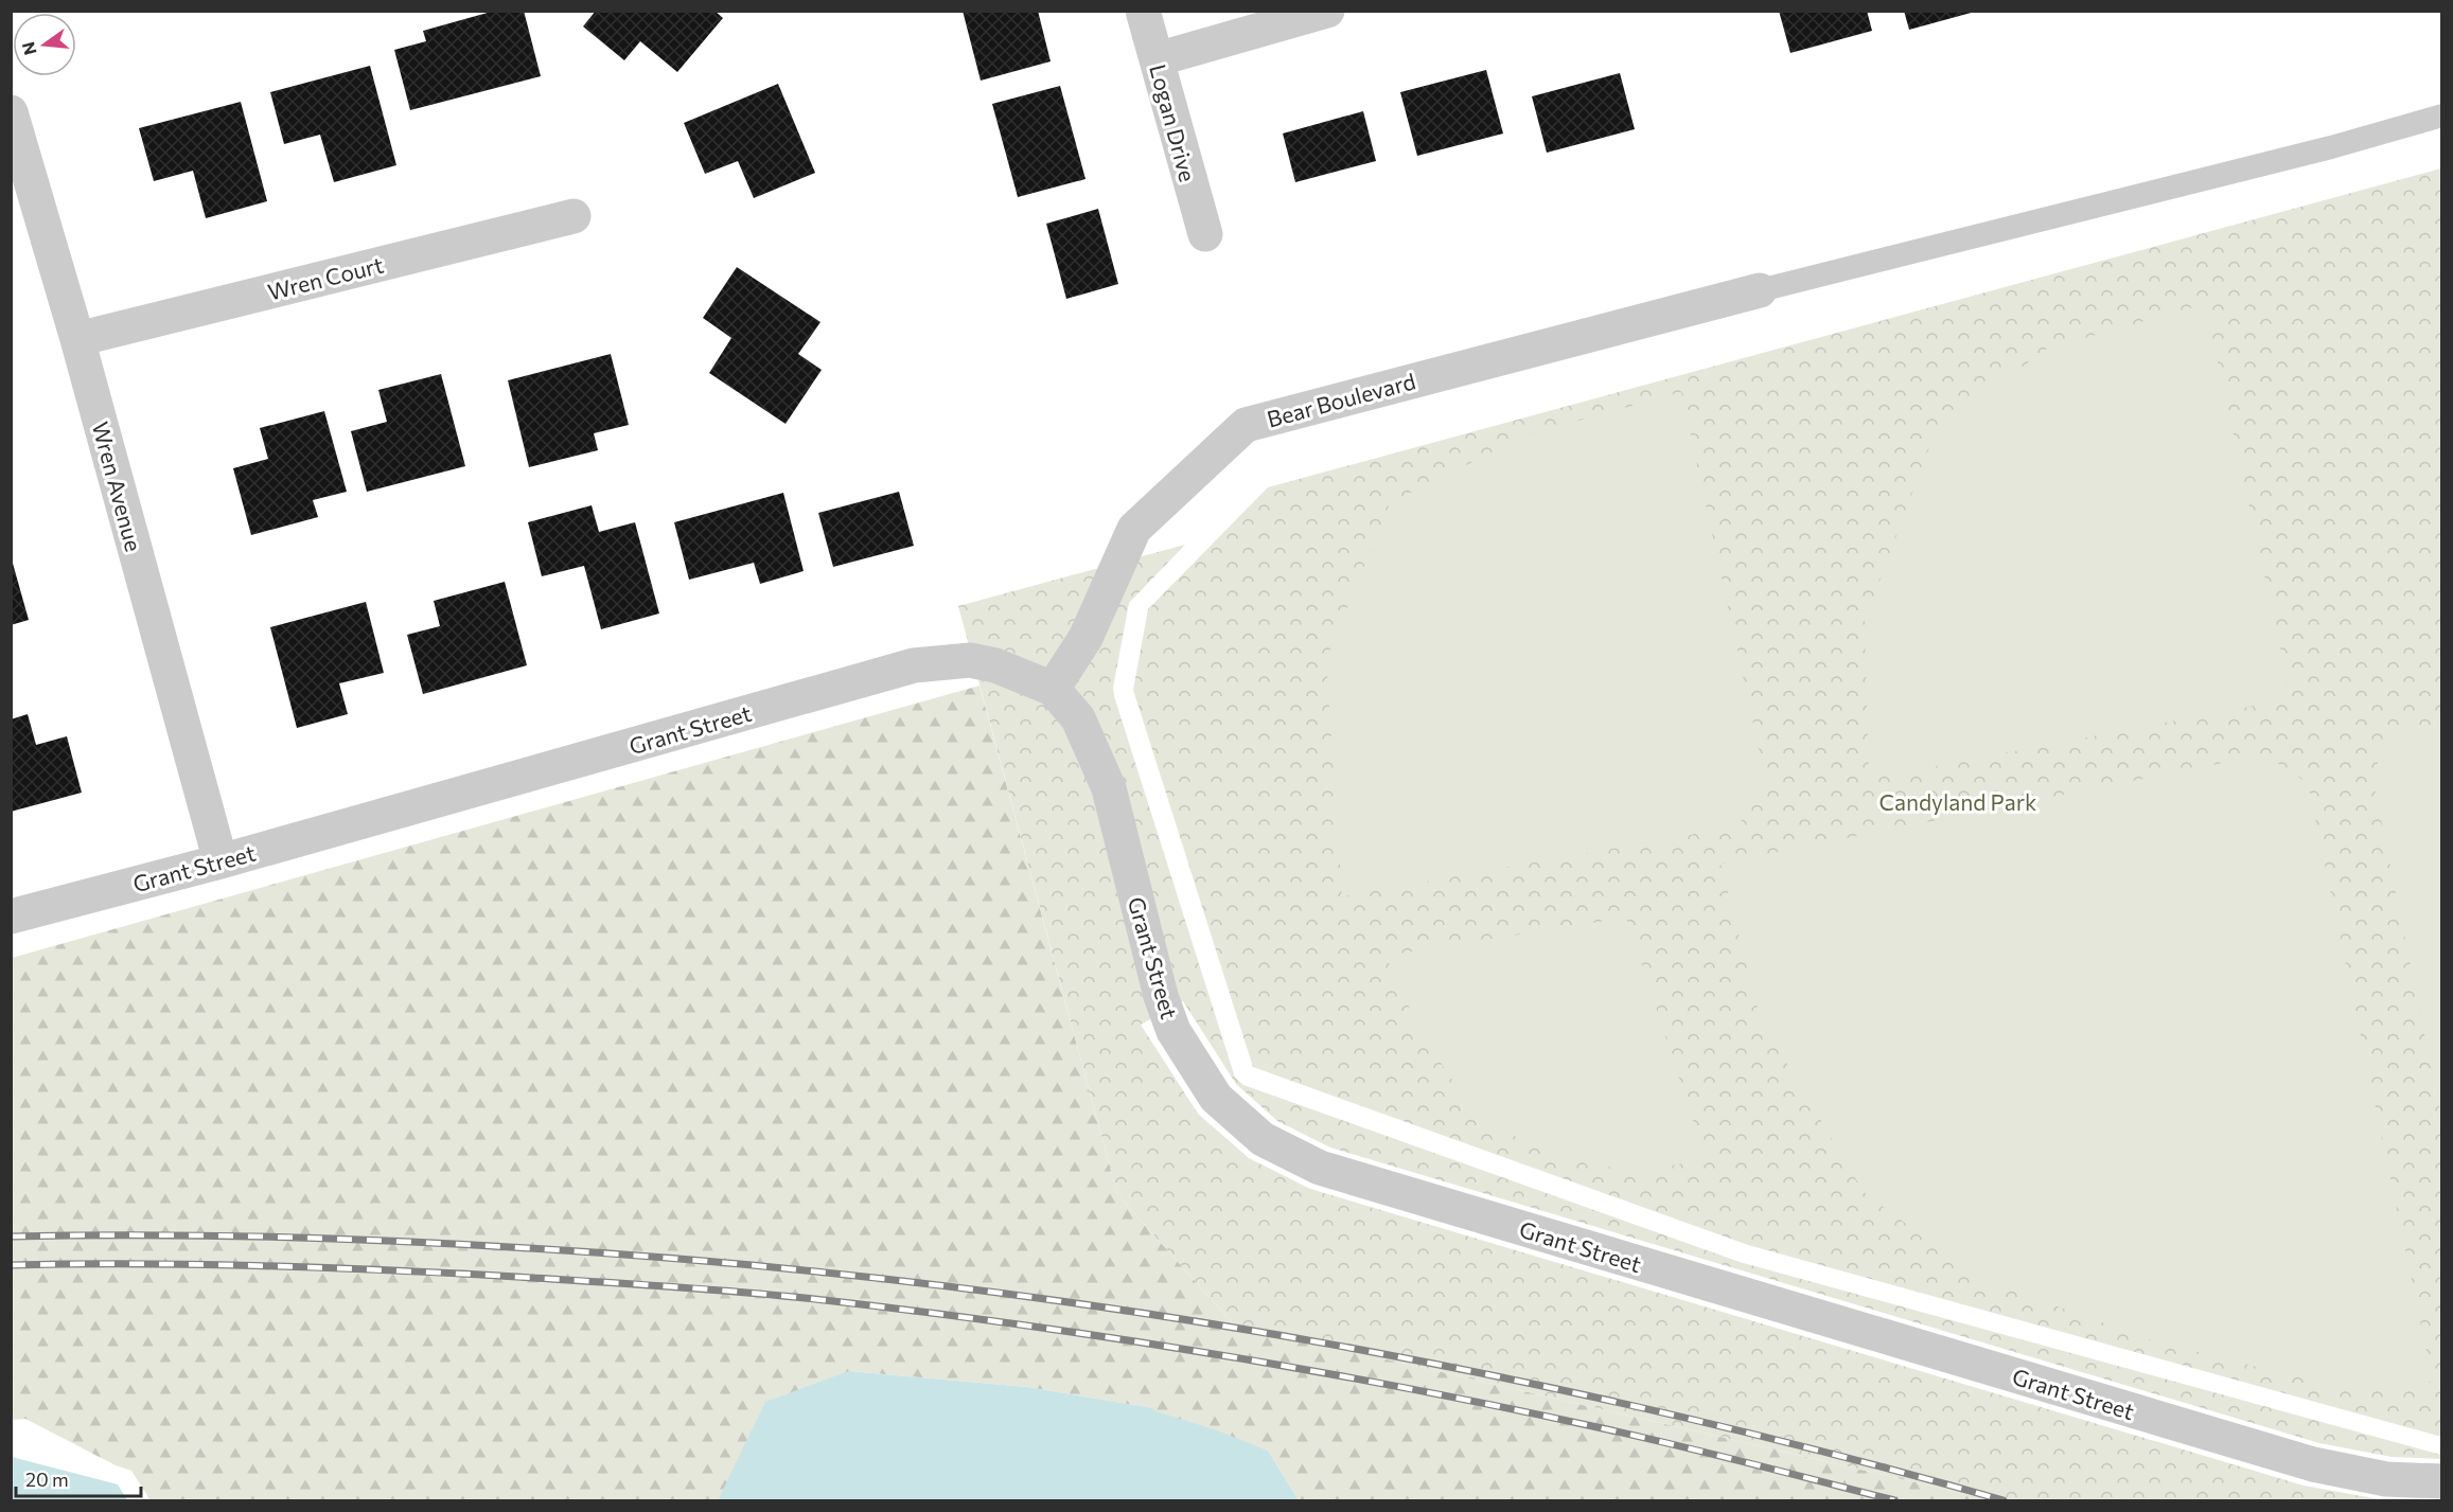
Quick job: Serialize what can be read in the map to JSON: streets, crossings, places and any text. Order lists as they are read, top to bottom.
{
  "streets": {
    "street": [
      "Logan Drive",
      "Wren Court",
      "Bear Boulevard",
      "Wren Avenue",
      "Grant Street"
    ]
  },
  "crossings": [
    ["Wren Court", "Wren Avenue"],
    ["Bear Boulevard", "Grant Street"],
    ["Wren Avenue", "Grant Street"]
  ],
  "parks": ["Candyland Park"],
  "scale_bar": "20 m",
  "north": "left"
}
